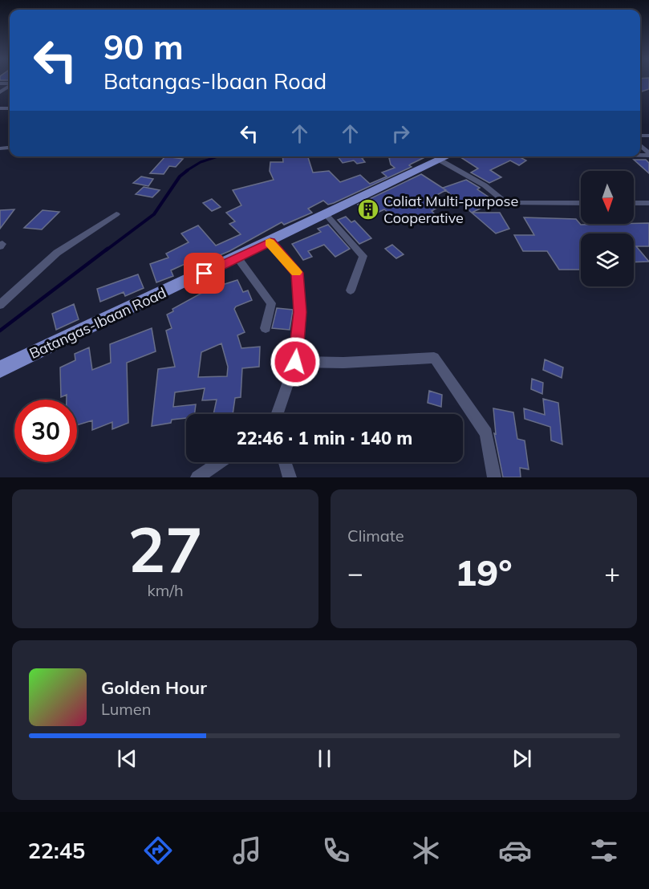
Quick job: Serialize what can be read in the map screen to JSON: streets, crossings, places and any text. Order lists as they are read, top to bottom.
{
  "streets": {
    "main road": ["Batangas-Ibaan Road"]
  },
  "places": {
    "building": ["Coliat Multi-purpose Cooperative"]
  },
  "north": "bottom",
  "page": {
    "turn": ["90 m", "Batangas-Ibaan Road"],
    "limit": "30",
    "trip": "22:46 · 1 min · 140 m",
    "tile": [
      ["27", "km/h"],
      "Climate"
    ],
    "heat": ["−", "19°", "+"],
    "song": ["Golden Hour", "Lumen"],
    "tabs": "22:45"
  }
}
